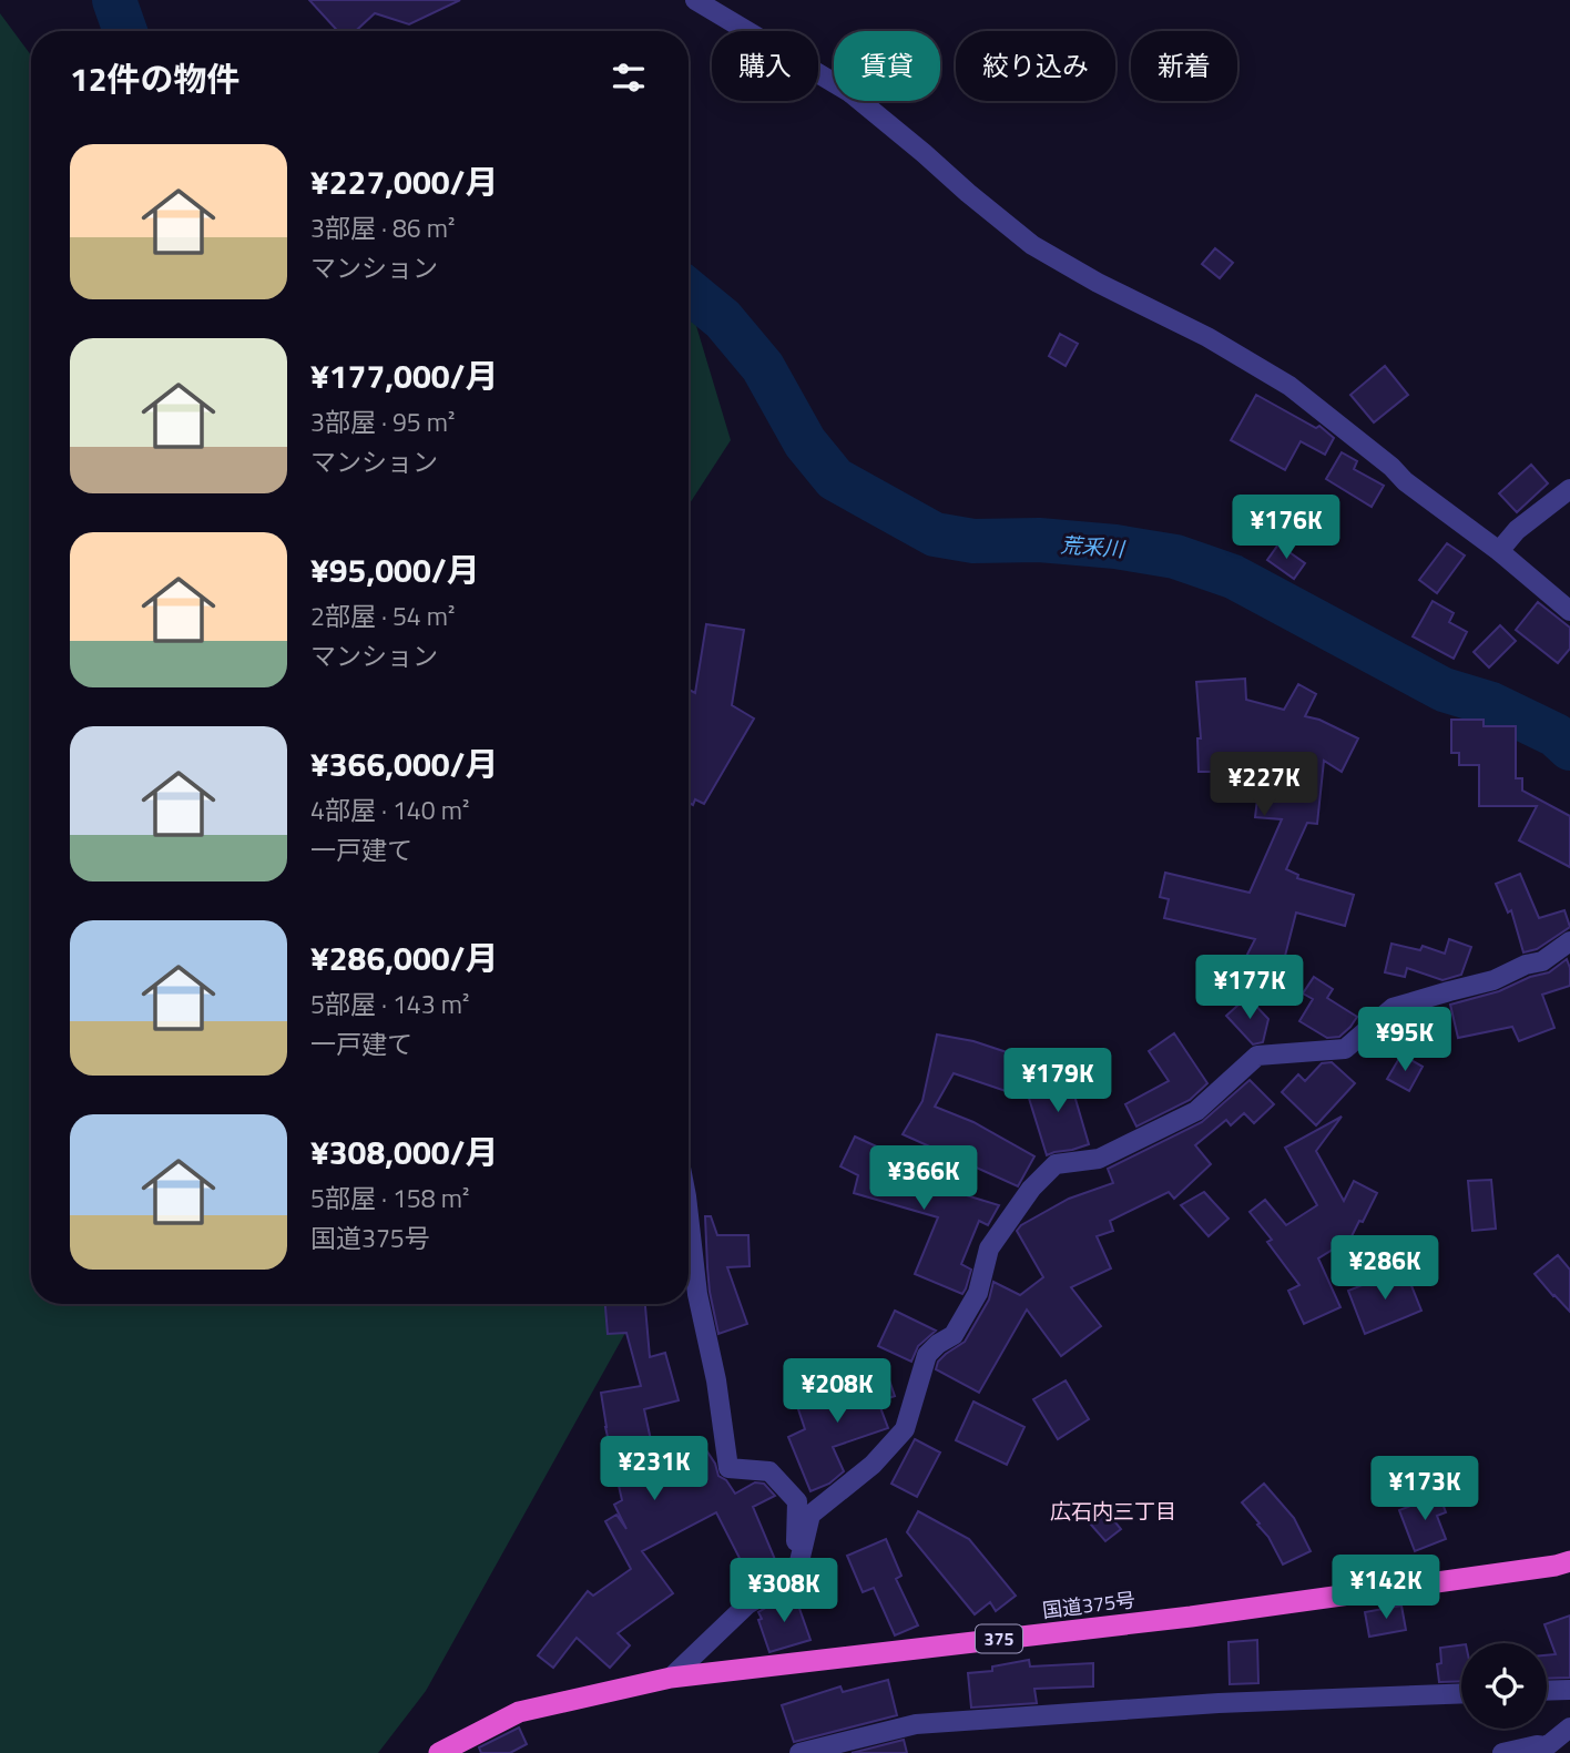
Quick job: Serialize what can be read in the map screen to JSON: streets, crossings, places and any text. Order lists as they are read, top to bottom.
{
  "streets": {
    "highway": ["国道375号", "375"]
  },
  "districts": ["広石内三丁目"],
  "water": ["荒釆川"],
  "page": {
    "chip": [
      "購入",
      "賃貸",
      "絞り込み",
      "新着"
    ],
    "heading": "12件の物件",
    "list": [
      {
        "name": "¥227,000/月",
        "note": "3部屋 · 86 m² · マンション"
      },
      {
        "name": "¥177,000/月",
        "note": "3部屋 · 95 m² · マンション"
      },
      {
        "name": "¥95,000/月",
        "note": "2部屋 · 54 m² · マンション"
      },
      {
        "name": "¥366,000/月",
        "note": "4部屋 · 140 m² · 一戸建て"
      },
      {
        "name": "¥286,000/月",
        "note": "5部屋 · 143 m² · 一戸建て"
      },
      {
        "name": "¥308,000/月",
        "note": "5部屋 · 158 m² · 国道375号"
      }
    ],
    "price": [
      "¥176K",
      "¥227K",
      "¥177K",
      "¥95K",
      "¥179K",
      "¥366K",
      "¥286K",
      "¥208K",
      "¥231K",
      "¥173K",
      "¥142K",
      "¥308K"
    ]
  }
}
